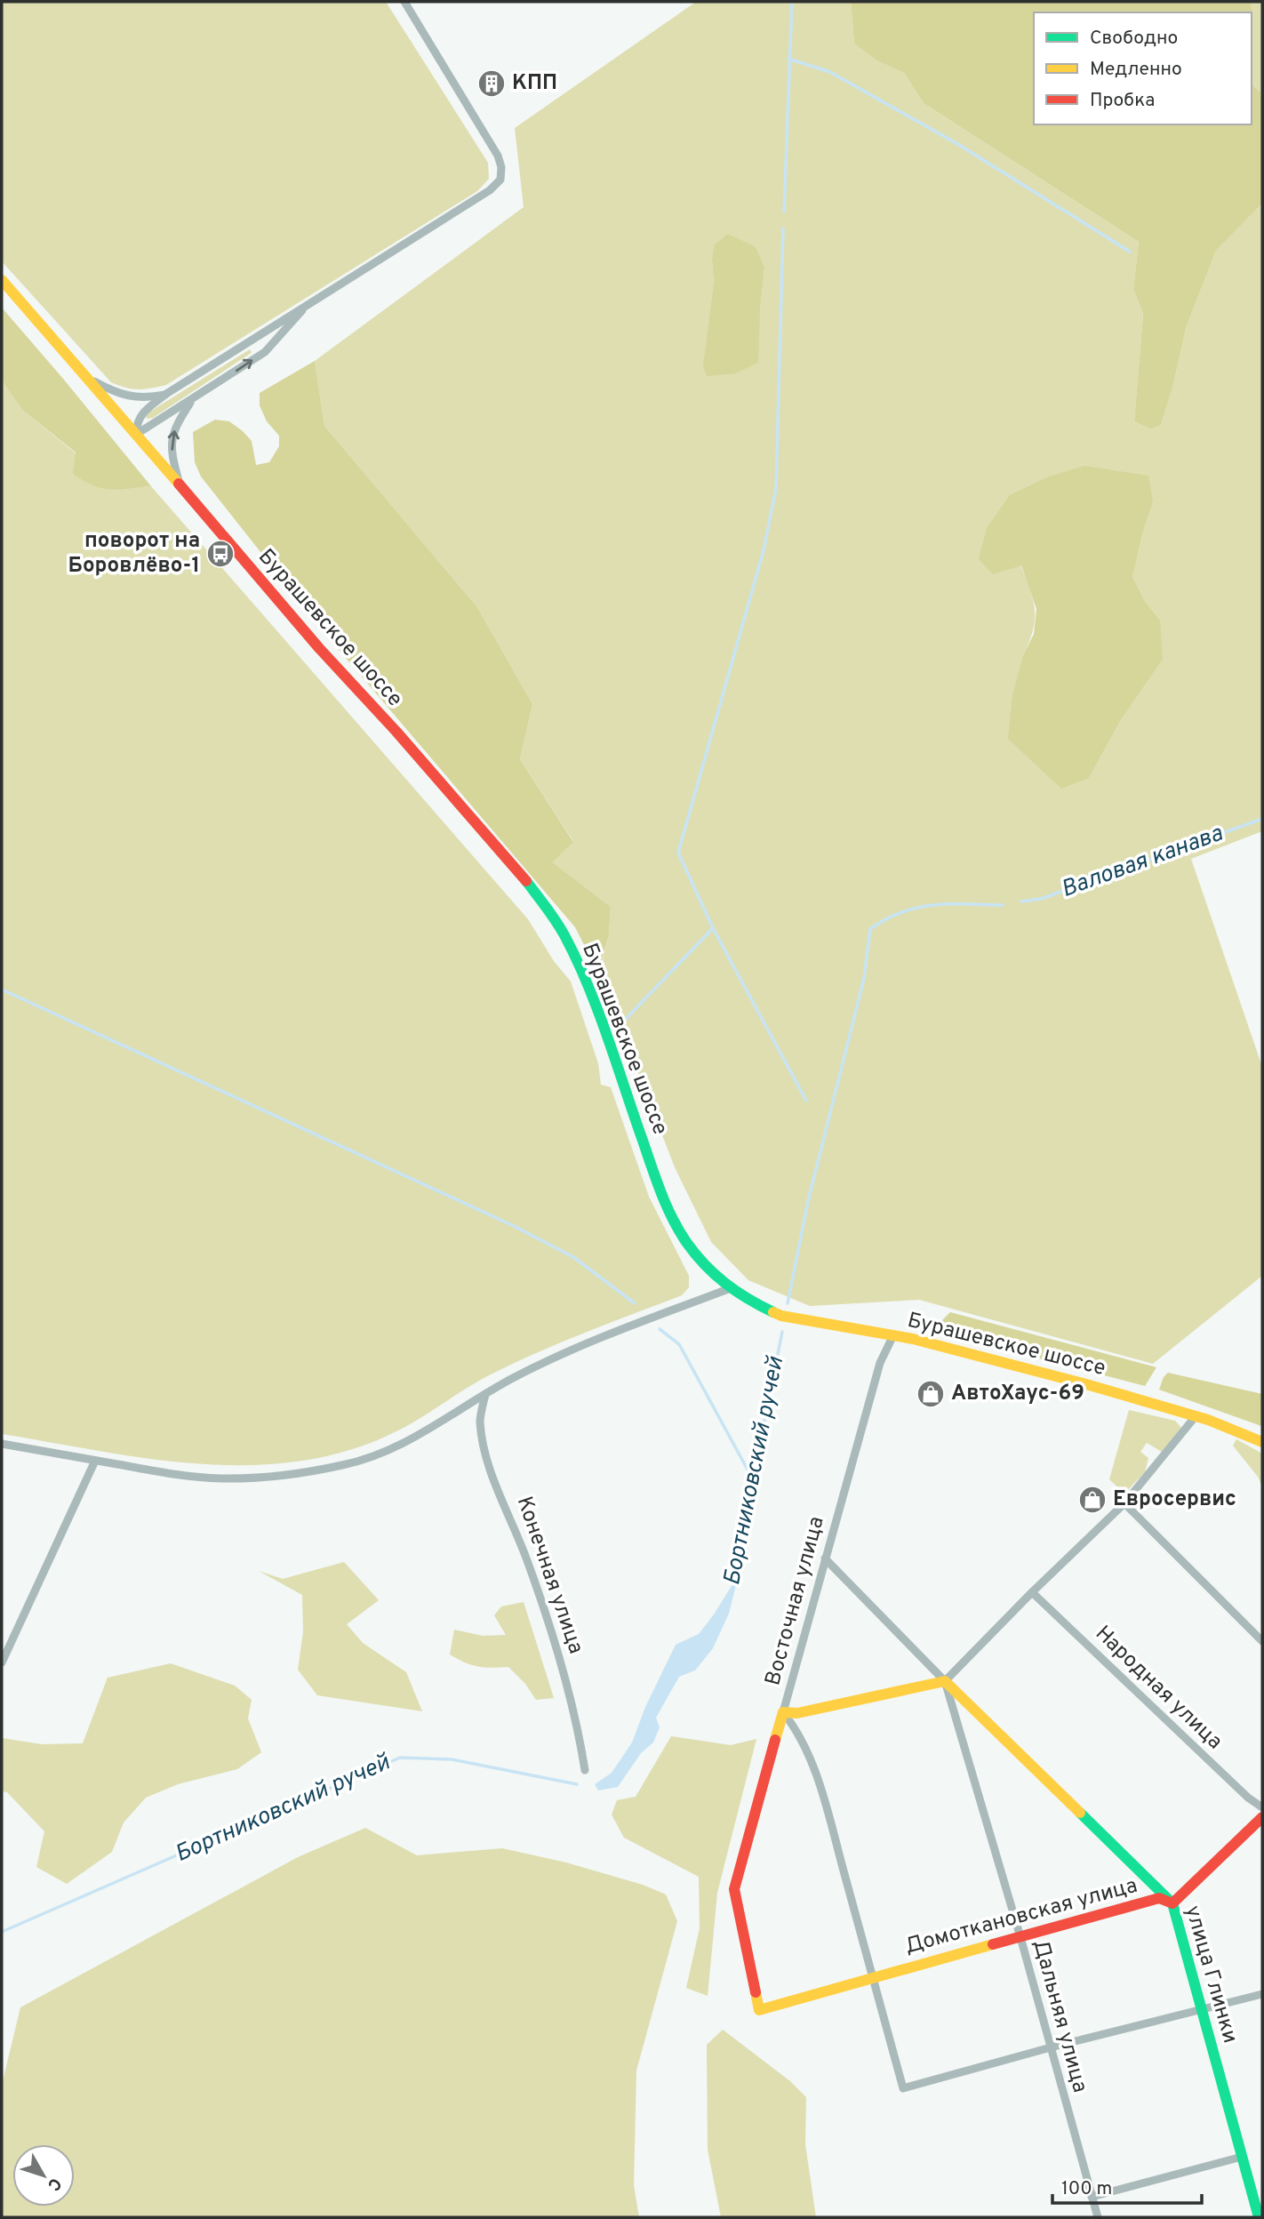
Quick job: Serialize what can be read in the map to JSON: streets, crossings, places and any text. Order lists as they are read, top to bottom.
{
  "streets": {
    "main road": ["Бурашевское шоссе", "Домоткановская улица", "улица Глинки"],
    "street": [
      "Конечная улица",
      "Восточная улица",
      "Народная улица",
      "Дальняя улица"
    ]
  },
  "crossings": [
    ["Бурашевское шоссе", "Восточная улица"],
    ["Восточная улица", "Домоткановская улица"],
    ["Восточная улица", "улица Глинки"],
    ["Восточная улица", "Дальняя улица"],
    ["Домоткановская улица", "улица Глинки"],
    ["Домоткановская улица", "Дальняя улица"],
    ["улица Глинки", "Дальняя улица"]
  ],
  "water": ["Валовая канава", "Бортниковский ручей"],
  "places": {
    "building": ["КПП"],
    "bus stop": ["поворот на Боровлёво-1"],
    "shop": ["АвтоХаус-69", "Евросервис"]
  },
  "legend": ["Свободно", "Медленно", "Пробка"],
  "scale_bar": "100 m",
  "north": "bottom right"
}
